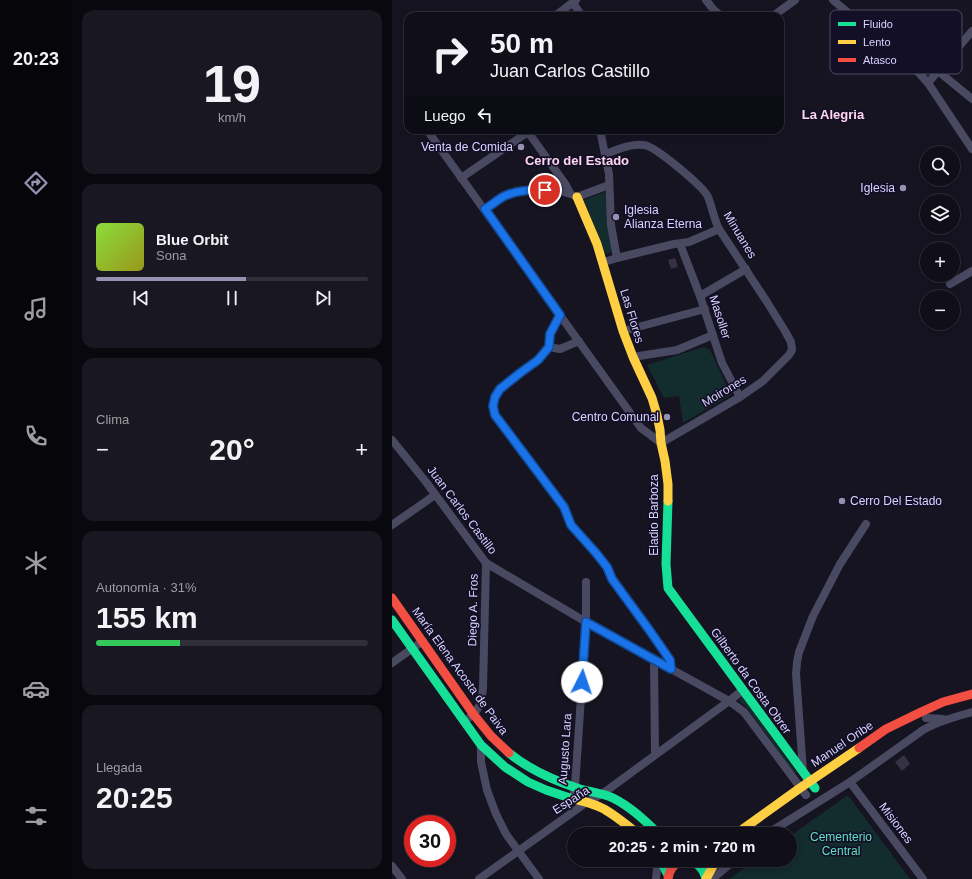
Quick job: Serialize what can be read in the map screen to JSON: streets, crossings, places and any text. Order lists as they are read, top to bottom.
{
  "streets": {
    "main road": [
      "Las Flores",
      "Eladio Barboza",
      "María Elena Acosta de Paiva",
      "Gilberto da Costa Obrer",
      "Manuel Oribe"
    ],
    "street": [
      "Minuanes",
      "Masoller",
      "Moirones",
      "Juan Carlos Castillo",
      "Diego A. Fros",
      "Augusto Lara",
      "España",
      "Misiones"
    ]
  },
  "crossings": [
    ["Minuanes", "Moirones"],
    ["Las Flores", "Moirones"],
    ["Las Flores", "Eladio Barboza"],
    ["Masoller", "Moirones"],
    ["Moirones", "Eladio Barboza"],
    ["Juan Carlos Castillo", "Diego A. Fros"],
    ["Juan Carlos Castillo", "Manuel Oribe"],
    ["Juan Carlos Castillo", "Augusto Lara"],
    ["Juan Carlos Castillo", "España"],
    ["Eladio Barboza", "Gilberto da Costa Obrer"],
    ["Diego A. Fros", "María Elena Acosta de Paiva"],
    ["María Elena Acosta de Paiva", "Augusto Lara"],
    ["María Elena Acosta de Paiva", "España"],
    ["Gilberto da Costa Obrer", "Manuel Oribe"],
    ["Gilberto da Costa Obrer", "España"]
  ],
  "districts": ["La Alegria", "Cerro del Estado"],
  "parks": ["Cementerio Central"],
  "places": [
    "Venta de Comida",
    "Iglesia",
    "Iglesia Alianza Eterna",
    "Centro Comunal",
    "Cerro Del Estado"
  ],
  "legend": ["Fluido", "Lento", "Atasco"],
  "page": {
    "tabs": "20:23",
    "tile": [
      ["19", "km/h"],
      "Clima",
      ["Autonomía · 31%", "155 km"],
      ["Llegada", "20:25"]
    ],
    "turn": ["50 m", "Juan Carlos Castillo"],
    "then": "Luego",
    "map_buttons": ["+", "−"],
    "song": ["Blue Orbit", "Sona"],
    "heat": ["−", "20°", "+"],
    "limit": "30",
    "trip": "20:25 · 2 min · 720 m"
  }
}
